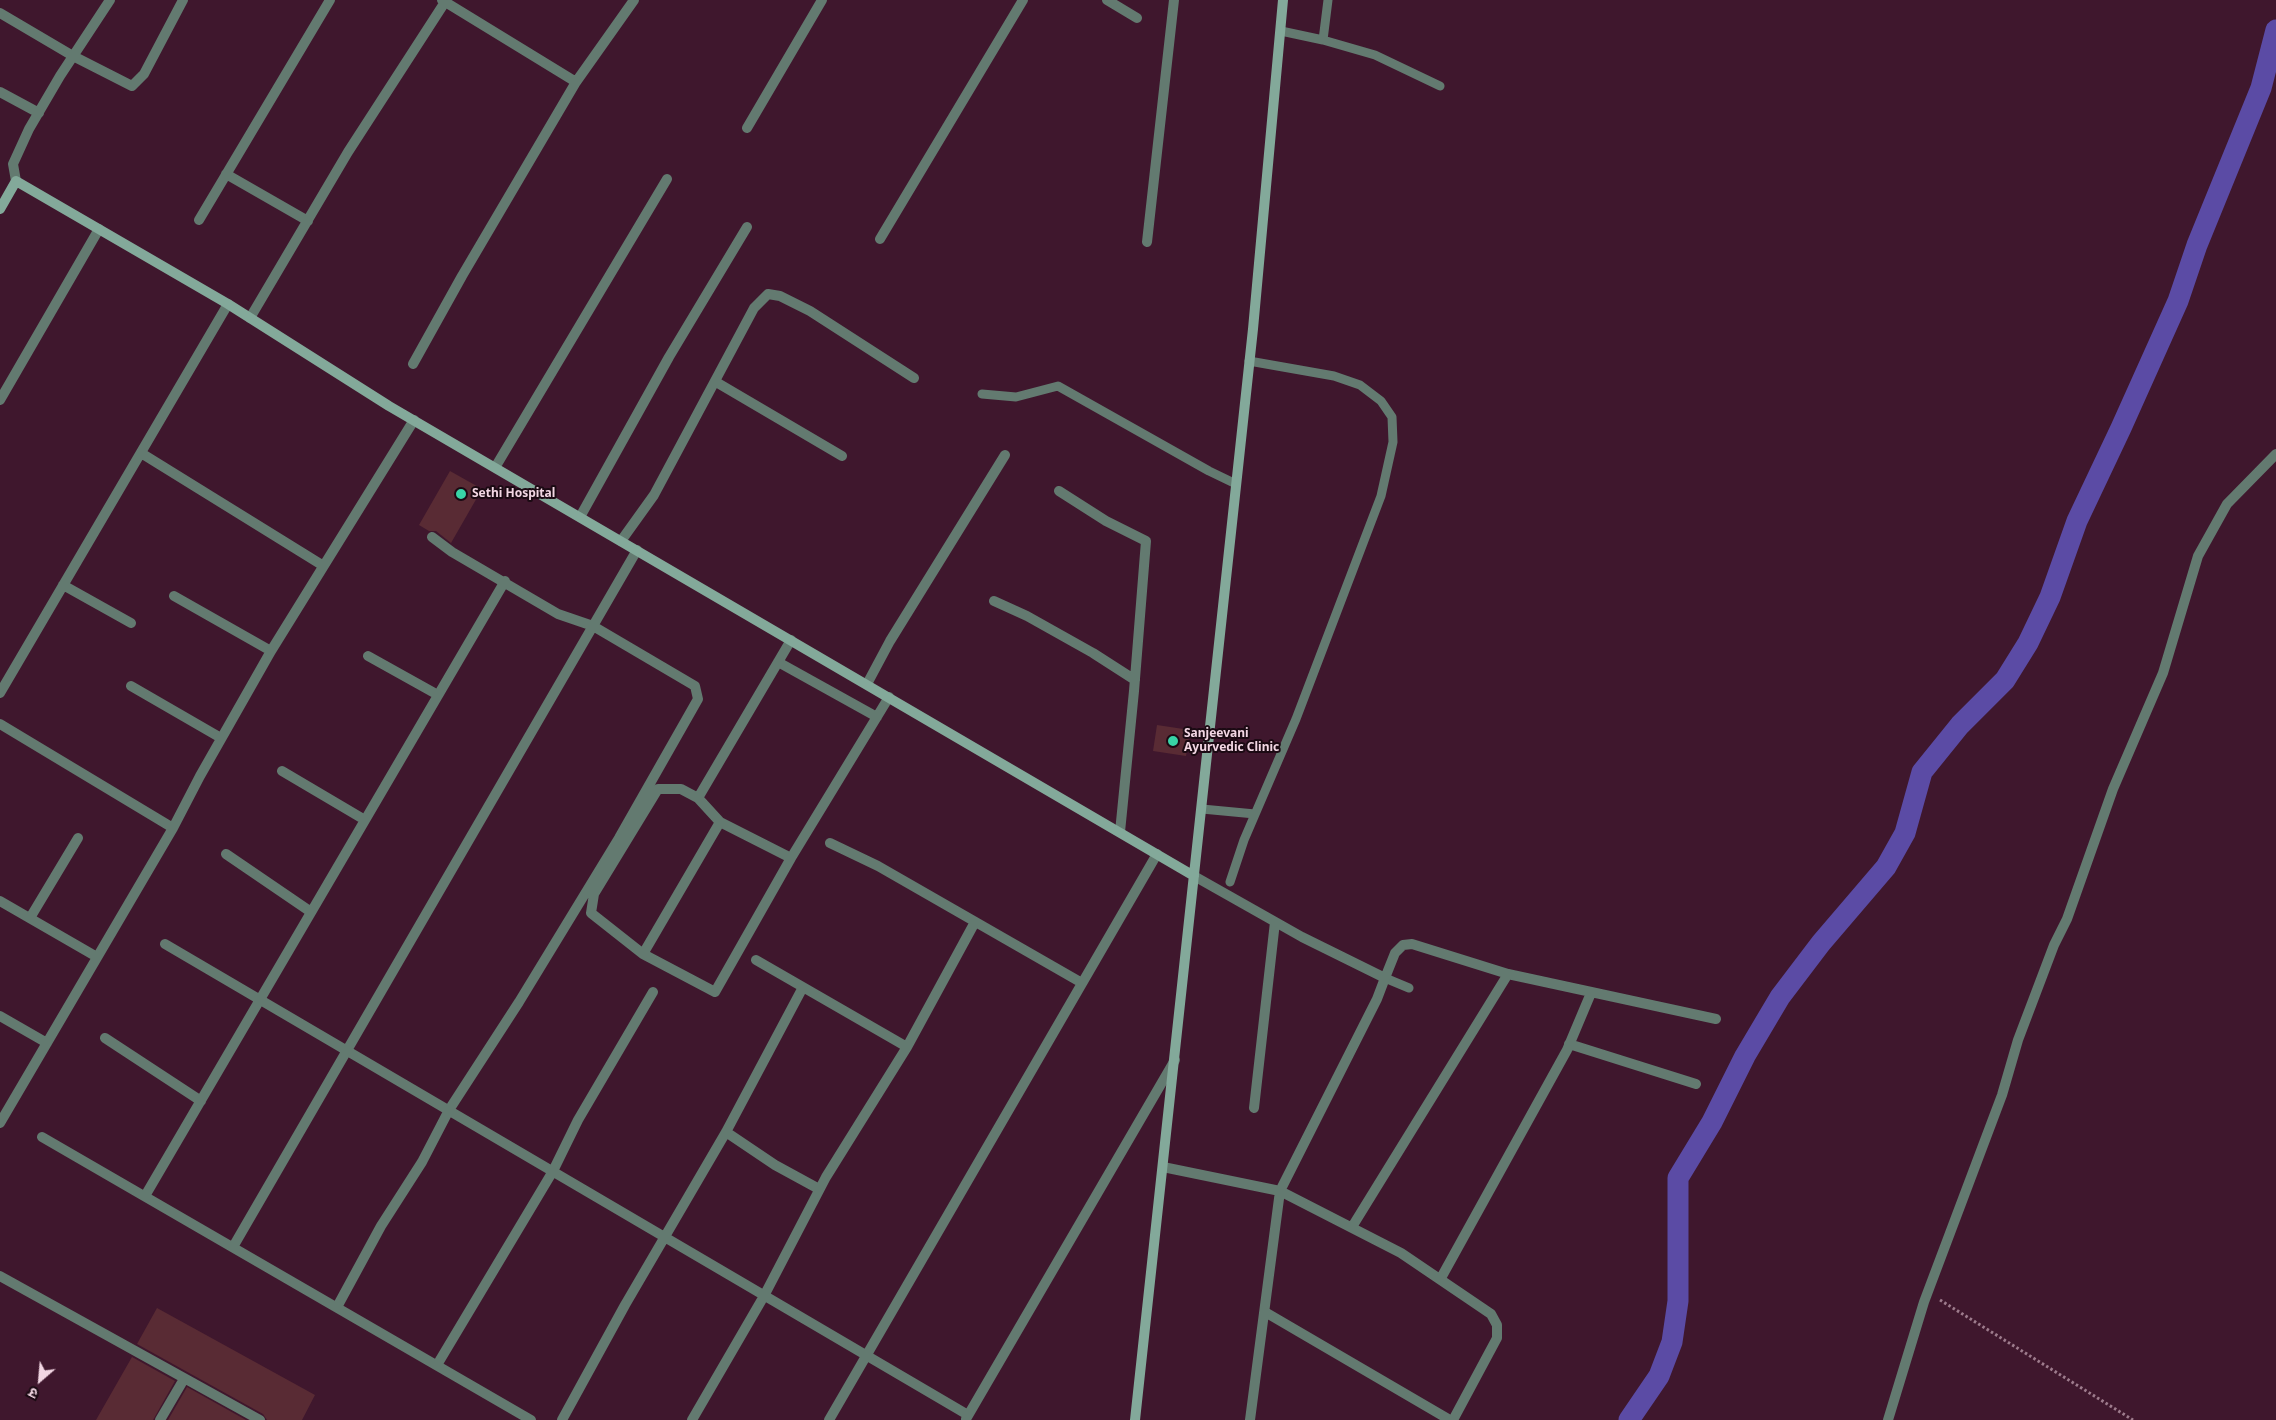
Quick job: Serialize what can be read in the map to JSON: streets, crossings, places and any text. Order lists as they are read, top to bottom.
{
  "places": ["Sethi Hospital", "Sanjeevani Ayurvedic Clinic"],
  "north": "bottom left"
}
